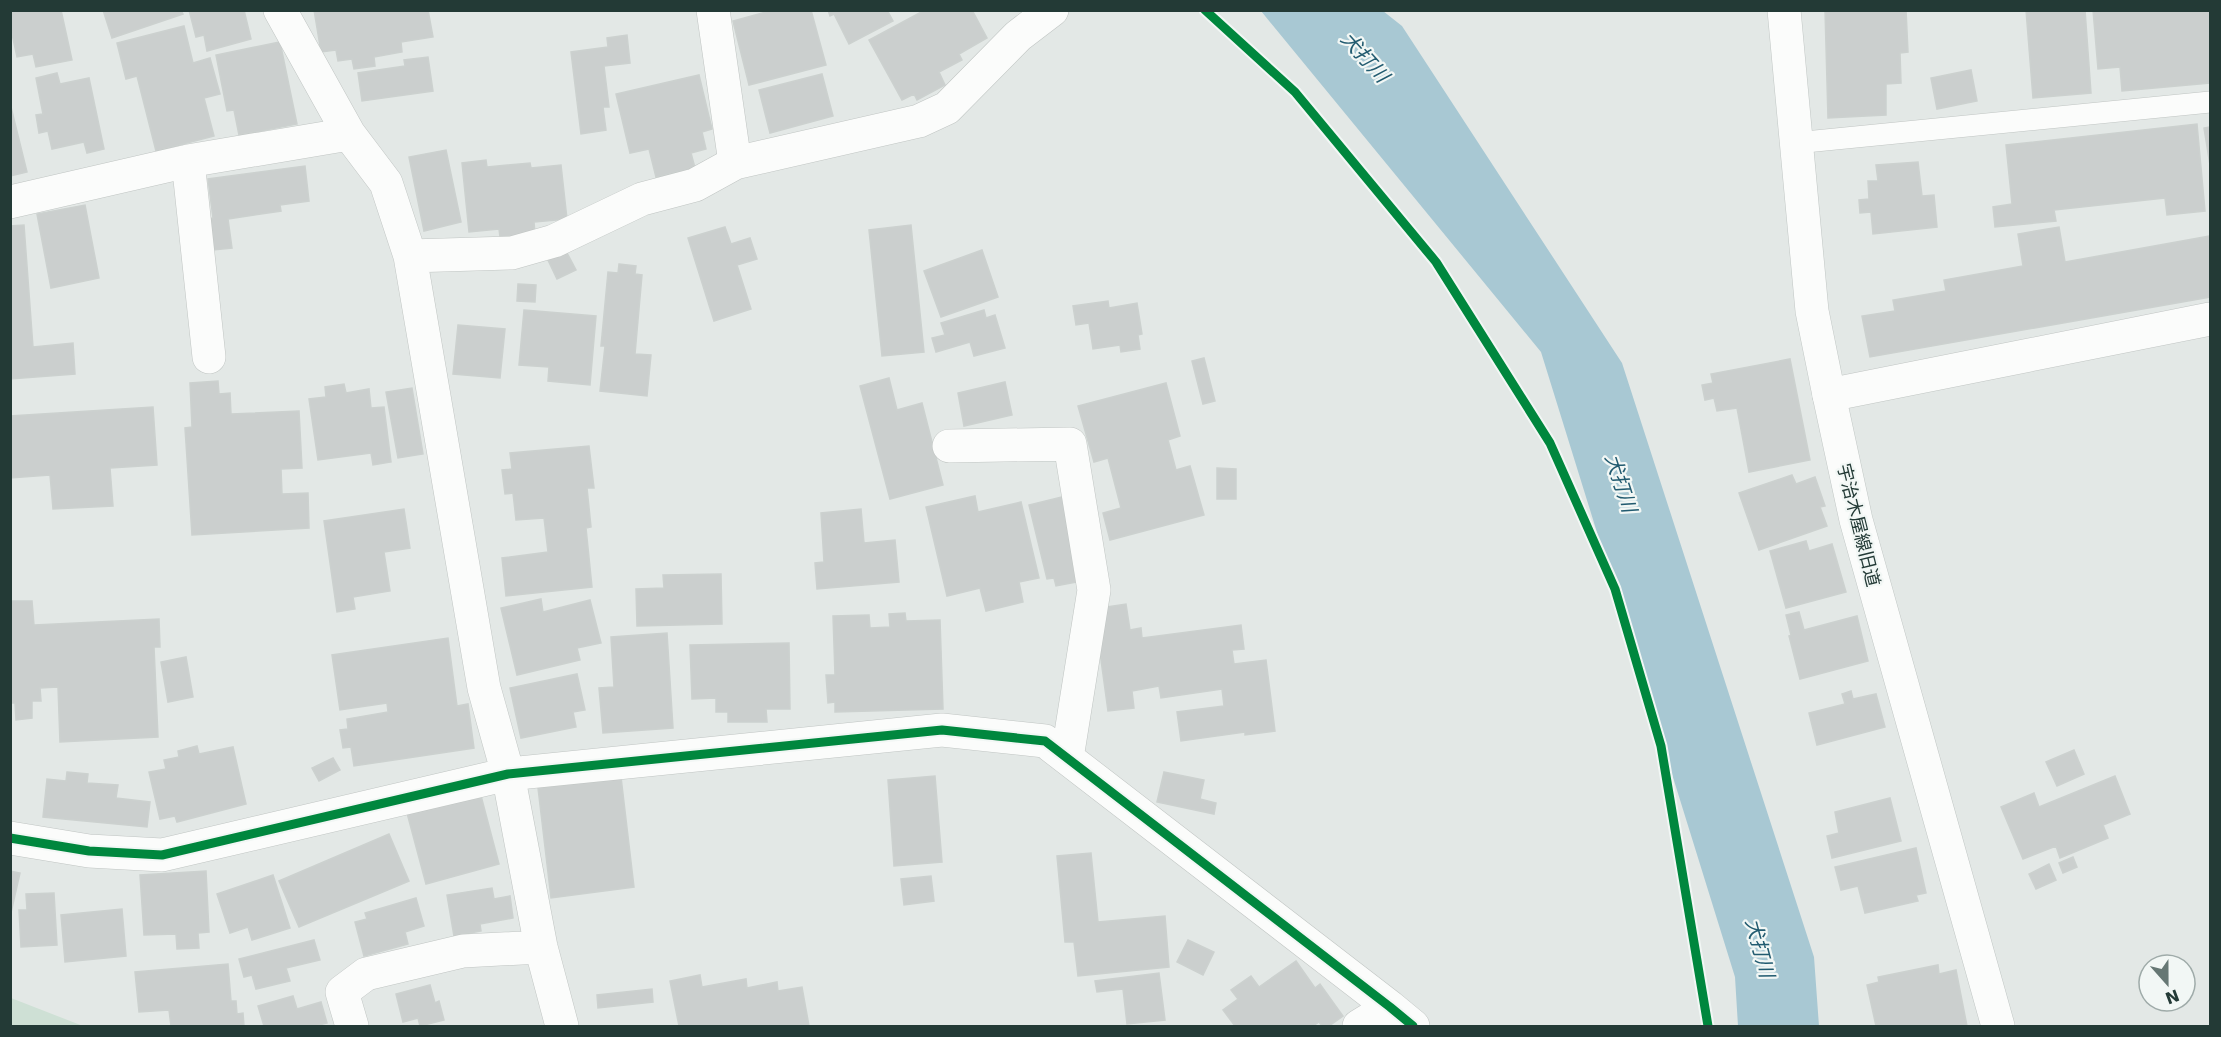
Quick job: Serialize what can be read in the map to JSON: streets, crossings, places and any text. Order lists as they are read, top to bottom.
{
  "streets": {
    "street": ["宇治木屋線旧道"]
  },
  "water": ["犬打川"],
  "north": "bottom"
}
